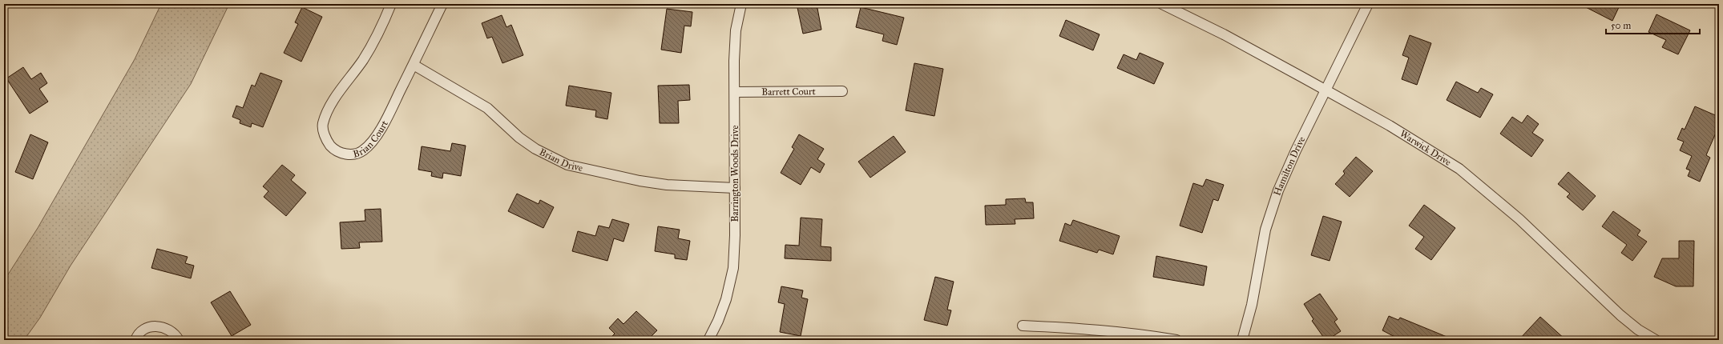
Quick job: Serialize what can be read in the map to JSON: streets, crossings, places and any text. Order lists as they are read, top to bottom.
{
  "streets": {
    "street": [
      "Barrett Court",
      "Brian Court",
      "Warwick Drive",
      "Brian Drive",
      "Hamilton Drive",
      "Barrington Woods Drive"
    ]
  },
  "crossings": [
    ["Barrett Court", "Barrington Woods Drive"],
    ["Brian Court", "Brian Drive"],
    ["Warwick Drive", "Hamilton Drive"],
    ["Brian Drive", "Barrington Woods Drive"]
  ],
  "scale_bar": "50 m"
}
